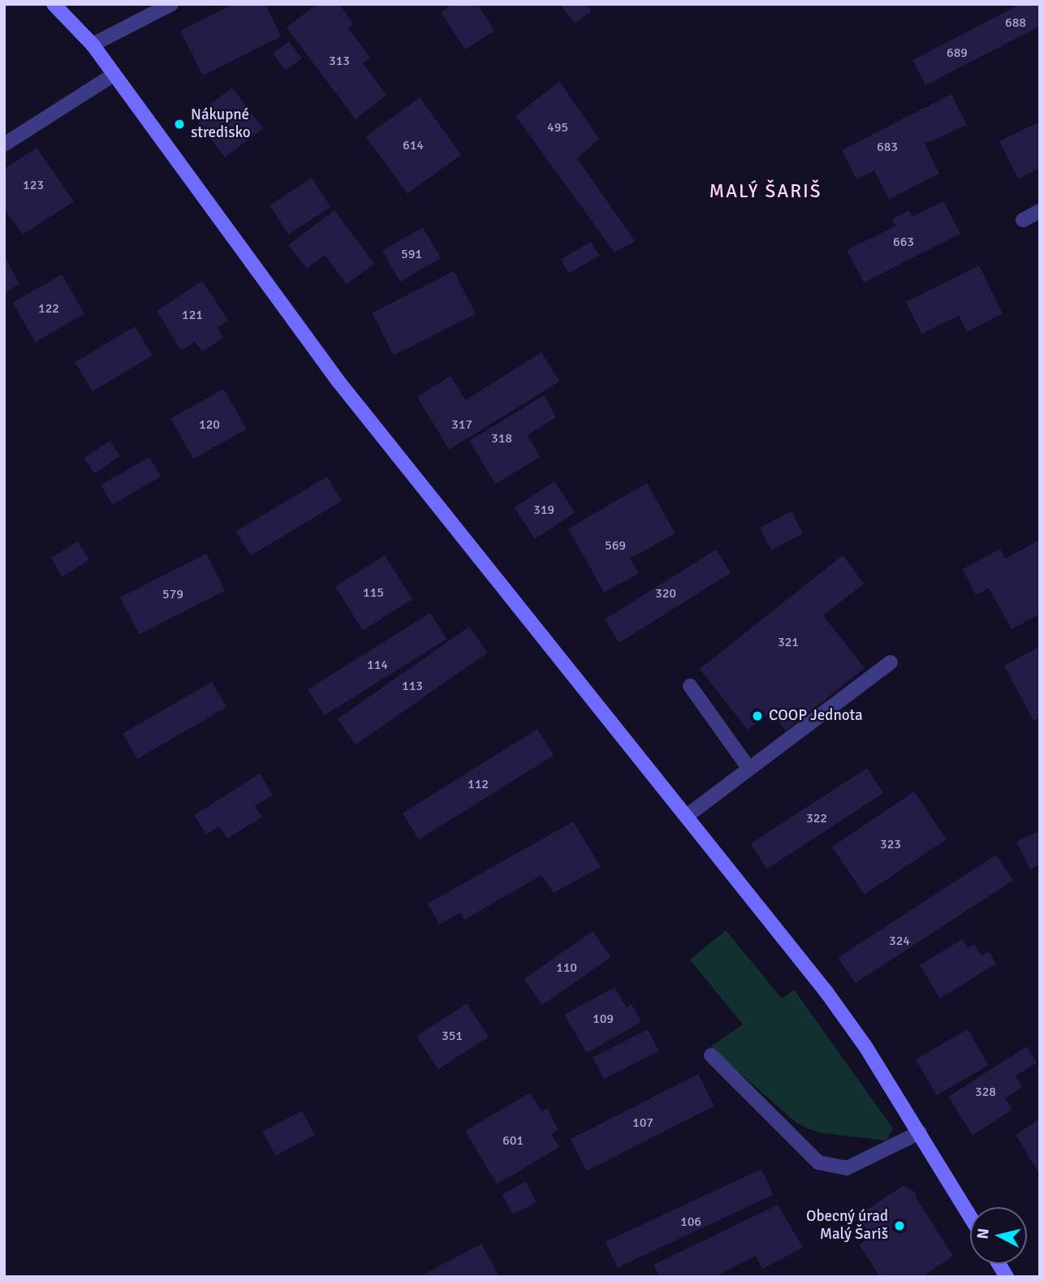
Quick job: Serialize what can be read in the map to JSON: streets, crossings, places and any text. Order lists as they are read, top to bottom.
{
  "districts": ["MALÝ ŠARIŠ"],
  "places": ["Nákupné stredisko", "COOP Jednota", "Obecný úrad Malý Šariš"],
  "house_numbers": [
    "688",
    "689",
    "313",
    "495",
    "614",
    "683",
    "123",
    "663",
    "591",
    "122",
    "121",
    "120",
    "317",
    "318",
    "319",
    "569",
    "115",
    "320",
    "579",
    "321",
    "114",
    "113",
    "112",
    "322",
    "323",
    "324",
    "110",
    "109",
    "351",
    "328",
    "107",
    "601",
    "106"
  ],
  "north": "left"
}
